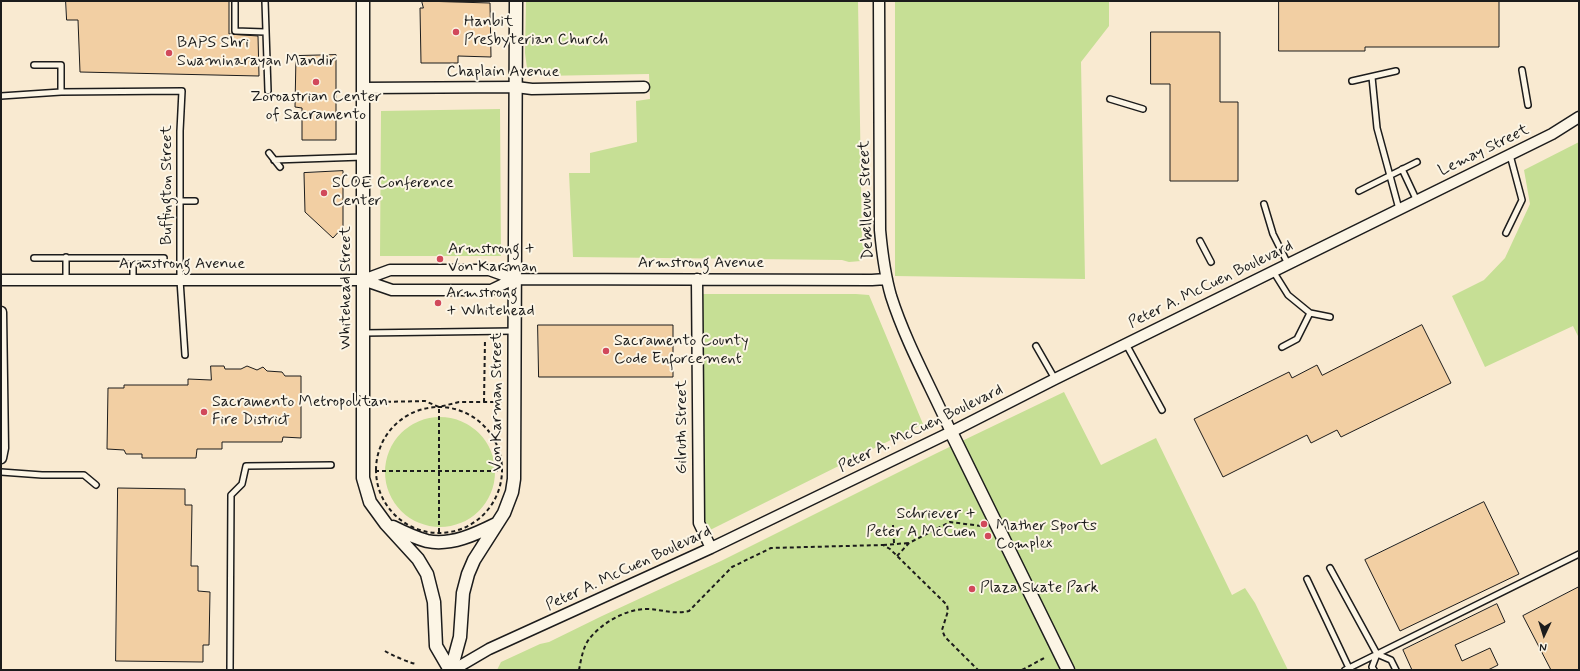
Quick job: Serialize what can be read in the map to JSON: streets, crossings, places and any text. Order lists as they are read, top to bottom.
{
  "streets": {
    "street": [
      "Chaplain Avenue",
      "Lemay Street",
      "Debellevue Street",
      "Armstrong Avenue",
      "Peter A. McCuen Boulevard",
      "Whitehead Street",
      "Von Karman Street",
      "Gilruth Street"
    ],
    "lane": ["Buffington Street"]
  },
  "crossings": [
    ["Chaplain Avenue", "Whitehead Street"],
    ["Chaplain Avenue", "Von Karman Street"],
    ["Lemay Street", "Peter A. McCuen Boulevard"],
    ["Buffington Street", "Armstrong Avenue"],
    ["Debellevue Street", "Armstrong Avenue"],
    ["Debellevue Street", "Peter A. McCuen Boulevard"],
    ["Armstrong Avenue", "Whitehead Street"],
    ["Armstrong Avenue", "Von Karman Street"],
    ["Armstrong Avenue", "Gilruth Street"],
    ["Peter A. McCuen Boulevard", "Whitehead Street"],
    ["Peter A. McCuen Boulevard", "Von Karman Street"],
    ["Peter A. McCuen Boulevard", "Gilruth Street"],
    ["Whitehead Street", "Von Karman Street"]
  ],
  "places": [
    "Hanbit Presbyterian Church",
    "BAPS Shri Swaminarayan Mandir",
    "Zoroastrian Center of Sacramento",
    "SCOE Conference Center",
    "Armstrong + Von Karman",
    "Armstrong + Whitehead",
    "Sacramento County Code Enforcement",
    "Sacramento Metropolitan Fire District",
    "Schriever + Peter A McCuen",
    "Mather Sports Complex",
    "Plaza Skate Park"
  ],
  "north": "bottom"
}
